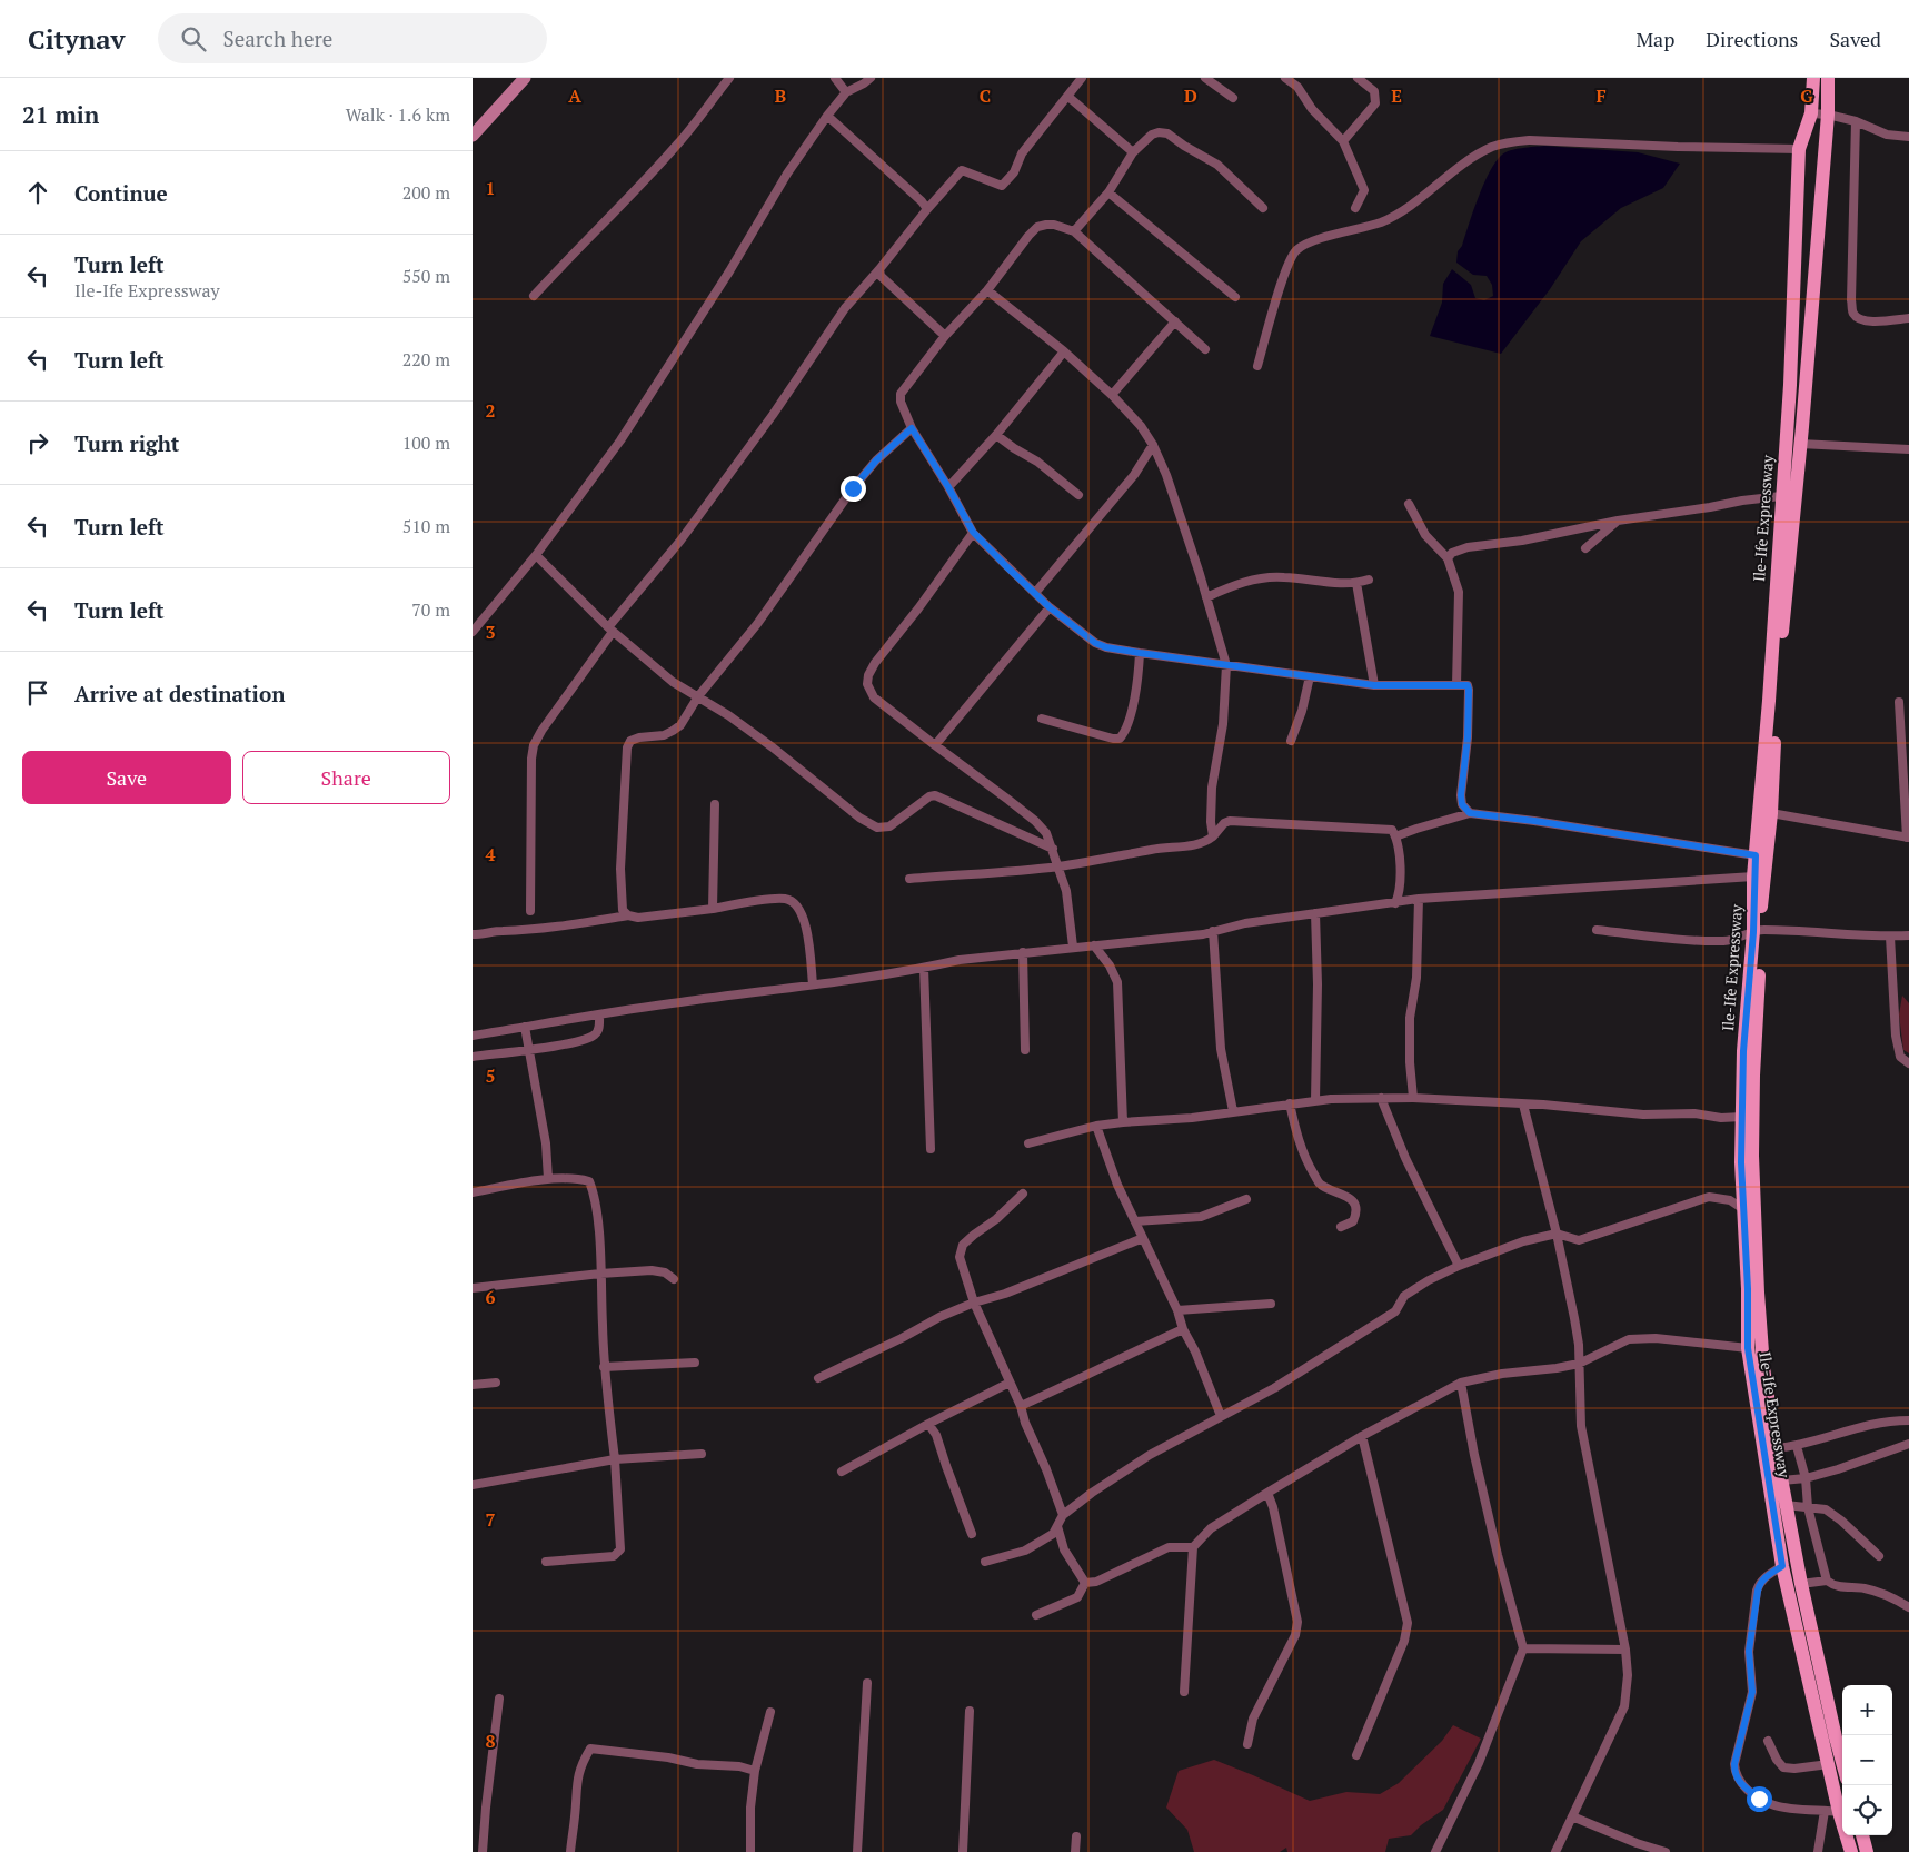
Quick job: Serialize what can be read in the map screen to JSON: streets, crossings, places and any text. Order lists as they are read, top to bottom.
{
  "streets": {
    "main road": ["Ile-Ife Expressway"]
  },
  "page": {
    "header": "Citynav",
    "search": "Search here",
    "nav": ["Map", "Directions", "Saved"],
    "heading": ["21 min", "Walk · 1.6 km"],
    "list": [
      ["Continue", "200 m"],
      ["Turn left", "Ile-Ife Expressway", "550 m"],
      ["Turn left", "220 m"],
      ["Turn right", "100 m"],
      ["Turn left", "510 m"],
      ["Turn left", "70 m"],
      "Arrive at destination"
    ],
    "buttons": ["Save", "Share"],
    "map_buttons": ["+", "−"]
  },
  "grid": {
    "columns": [
      "A",
      "B",
      "C",
      "D",
      "E",
      "F",
      "G"
    ],
    "rows": [
      "1",
      "2",
      "3",
      "4",
      "5",
      "6",
      "7",
      "8"
    ]
  }
}
